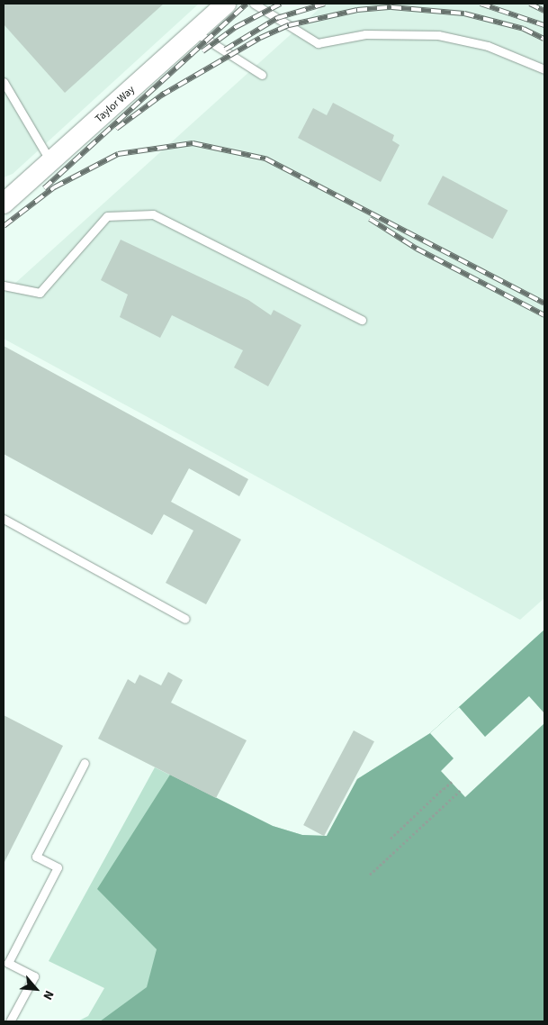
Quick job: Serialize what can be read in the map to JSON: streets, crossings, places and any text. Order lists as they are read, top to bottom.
{
  "streets": {
    "street": ["Taylor Way"]
  },
  "north": "bottom right"
}
